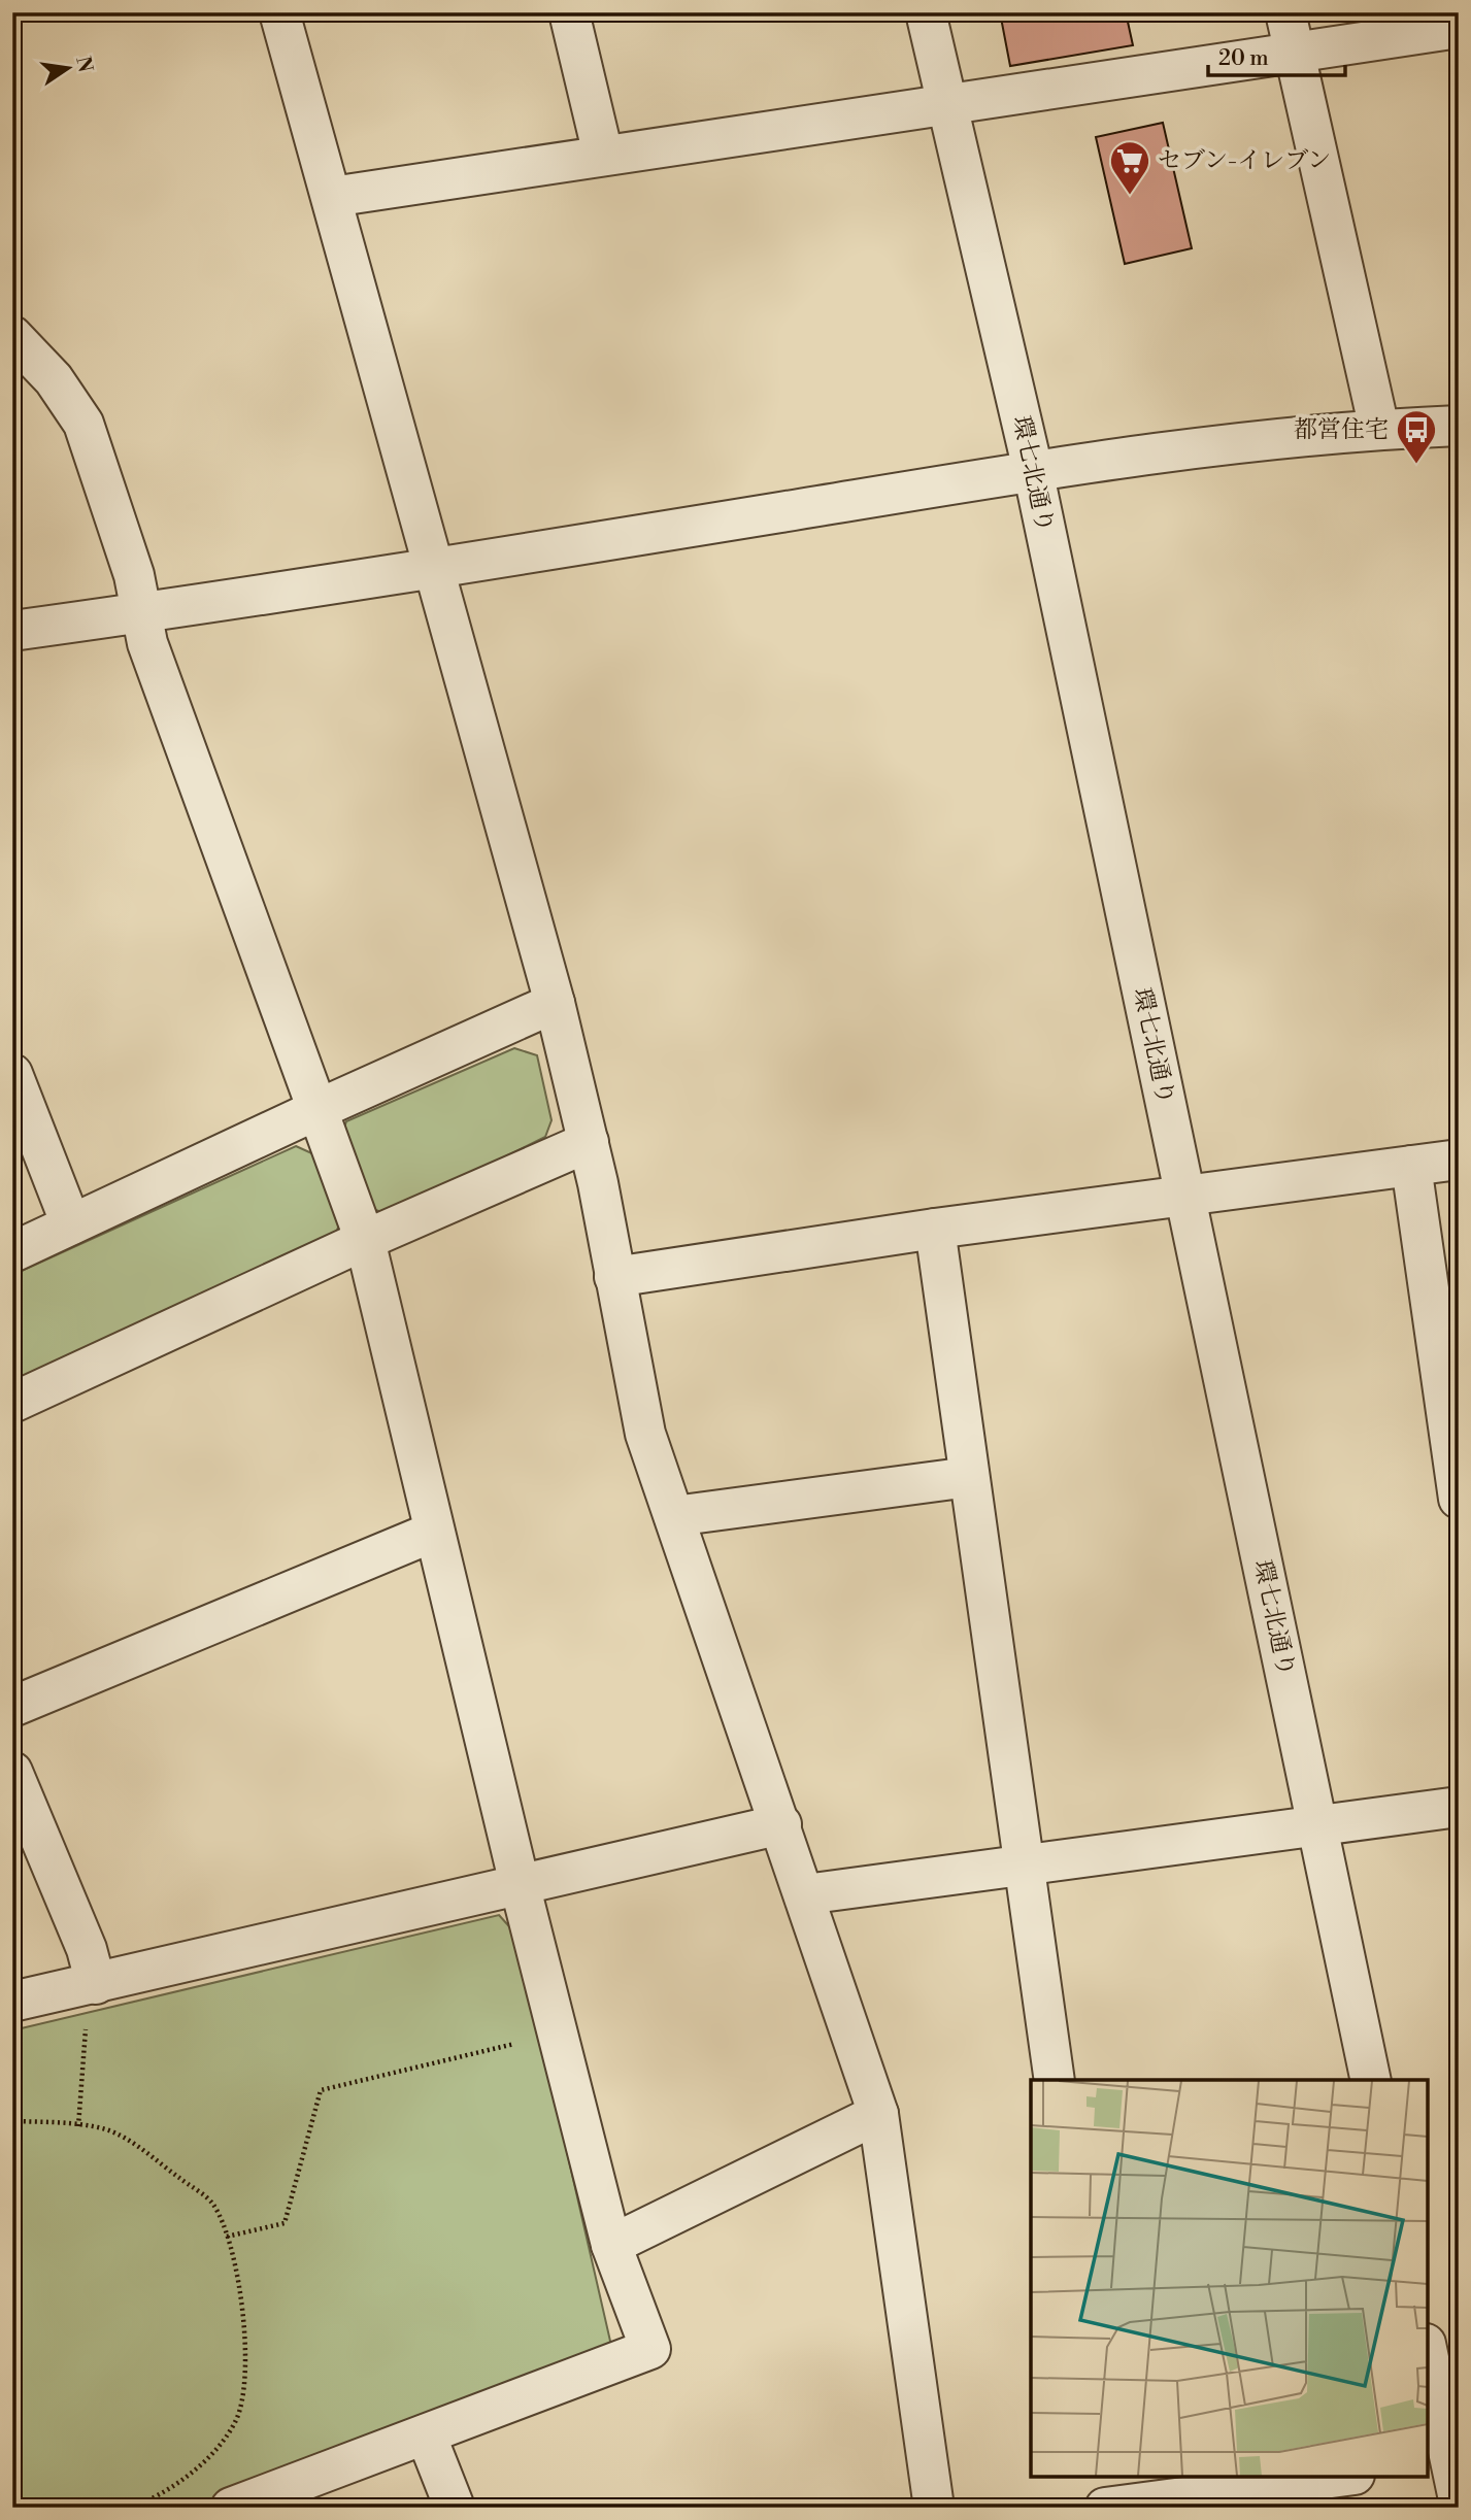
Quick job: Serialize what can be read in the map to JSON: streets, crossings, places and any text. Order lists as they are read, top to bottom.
{
  "streets": {
    "street": ["環七北通り"]
  },
  "places": {
    "supermarket": ["セブン-イレブン"],
    "bus stop": ["都営住宅"]
  },
  "scale_bar": "20 m",
  "north": "right"
}
